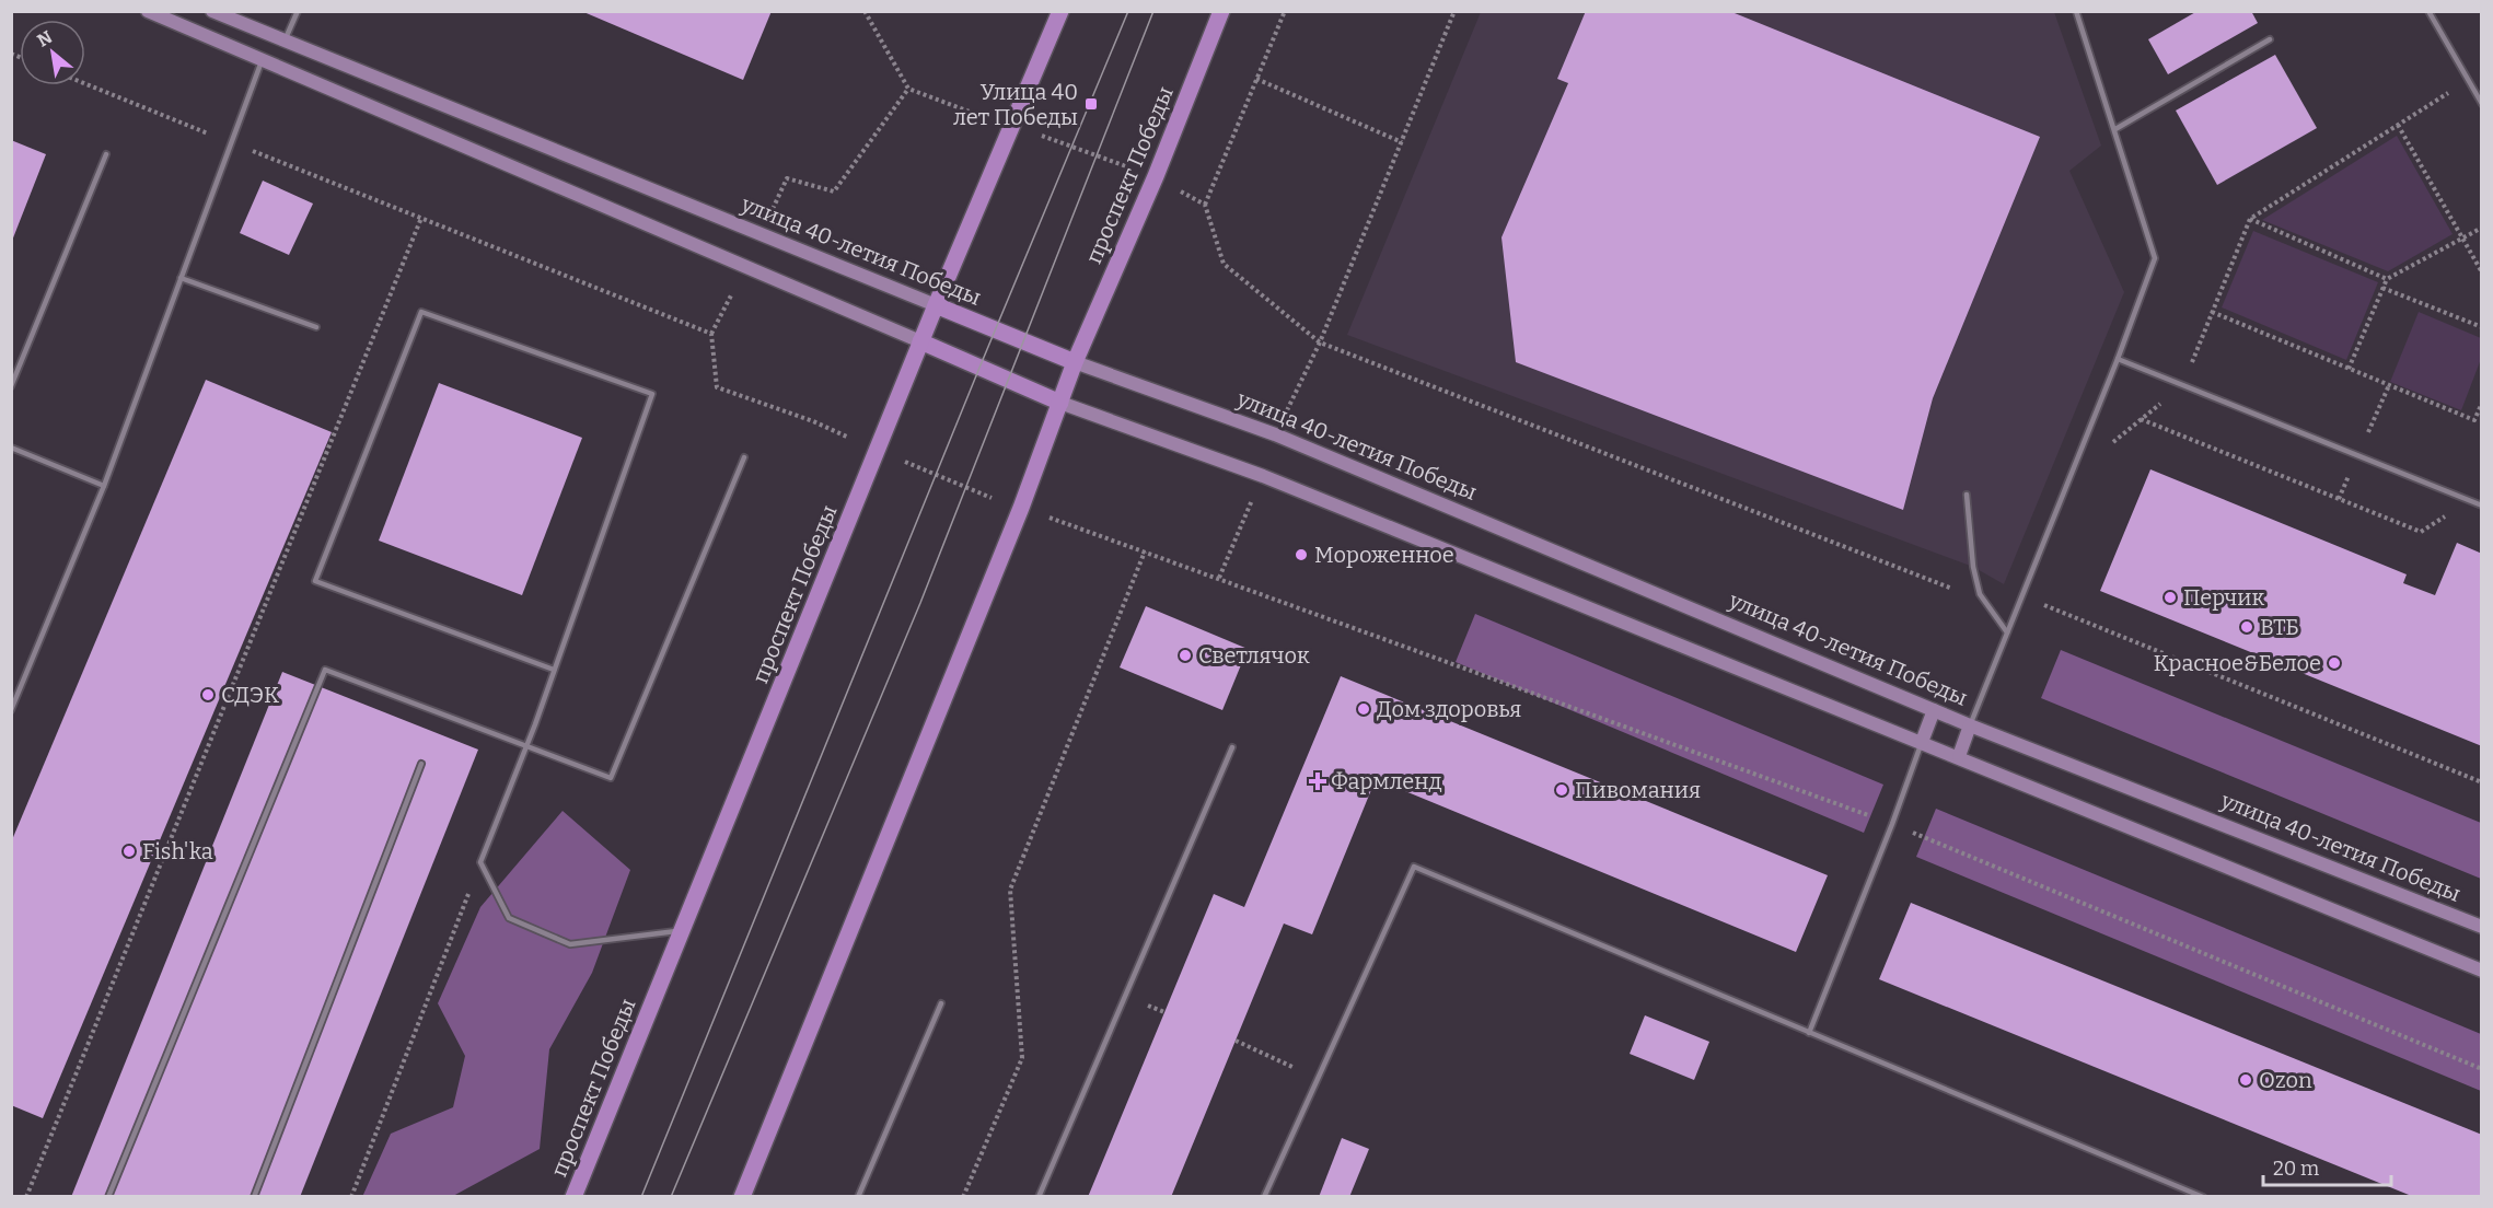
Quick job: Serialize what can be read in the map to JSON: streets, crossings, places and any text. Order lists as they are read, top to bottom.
{
  "streets": {
    "main road": ["проспект Победы", "улица 40-летия Победы"]
  },
  "crossings": [
    ["проспект Победы", "улица 40-летия Победы"]
  ],
  "places": {
    "transit": ["Улица 40 лет Победы"],
    "other": [
      "Мороженное",
      "Перчик",
      "ВТБ",
      "Светлячок",
      "Красное&Белое",
      "СДЭК",
      "Дом здоровья",
      "Пивомания",
      "Fish'ka",
      "Ozon"
    ],
    "health": ["Фармленд"]
  },
  "scale_bar": "20 m",
  "north": "top left"
}
